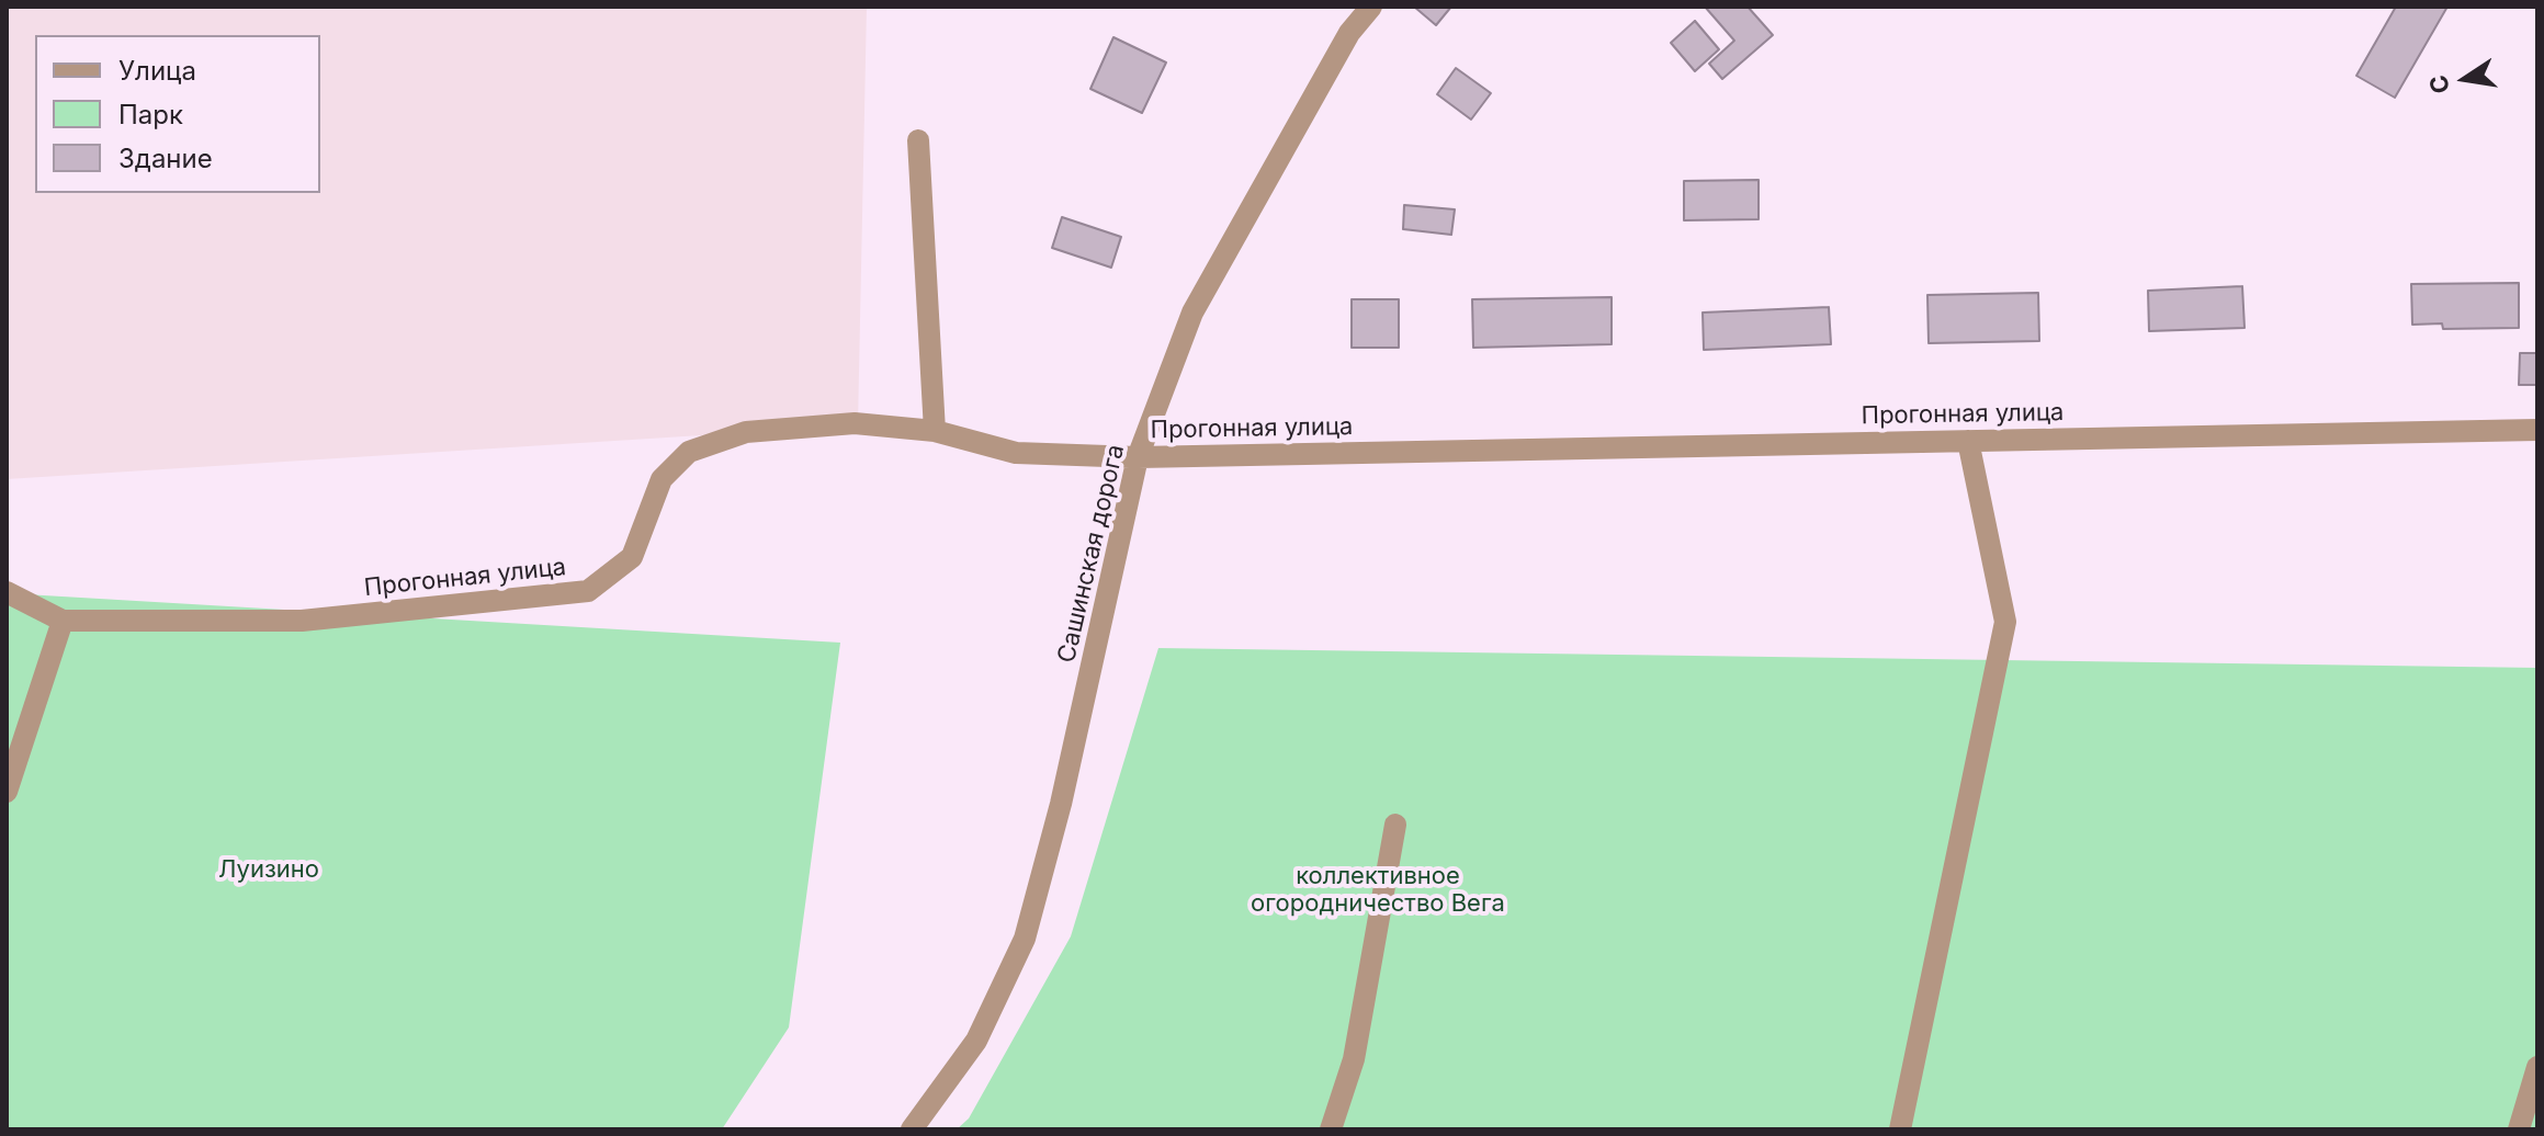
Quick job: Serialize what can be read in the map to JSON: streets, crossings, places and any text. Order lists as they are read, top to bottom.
{
  "streets": {
    "street": ["Прогонная улица", "Сашинская дорога"]
  },
  "crossings": [
    ["Прогонная улица", "Сашинская дорога"]
  ],
  "parks": ["Луизино", "коллективное огородничество Вега"],
  "legend": ["Улица", "Парк", "Здание"],
  "north": "left"
}
